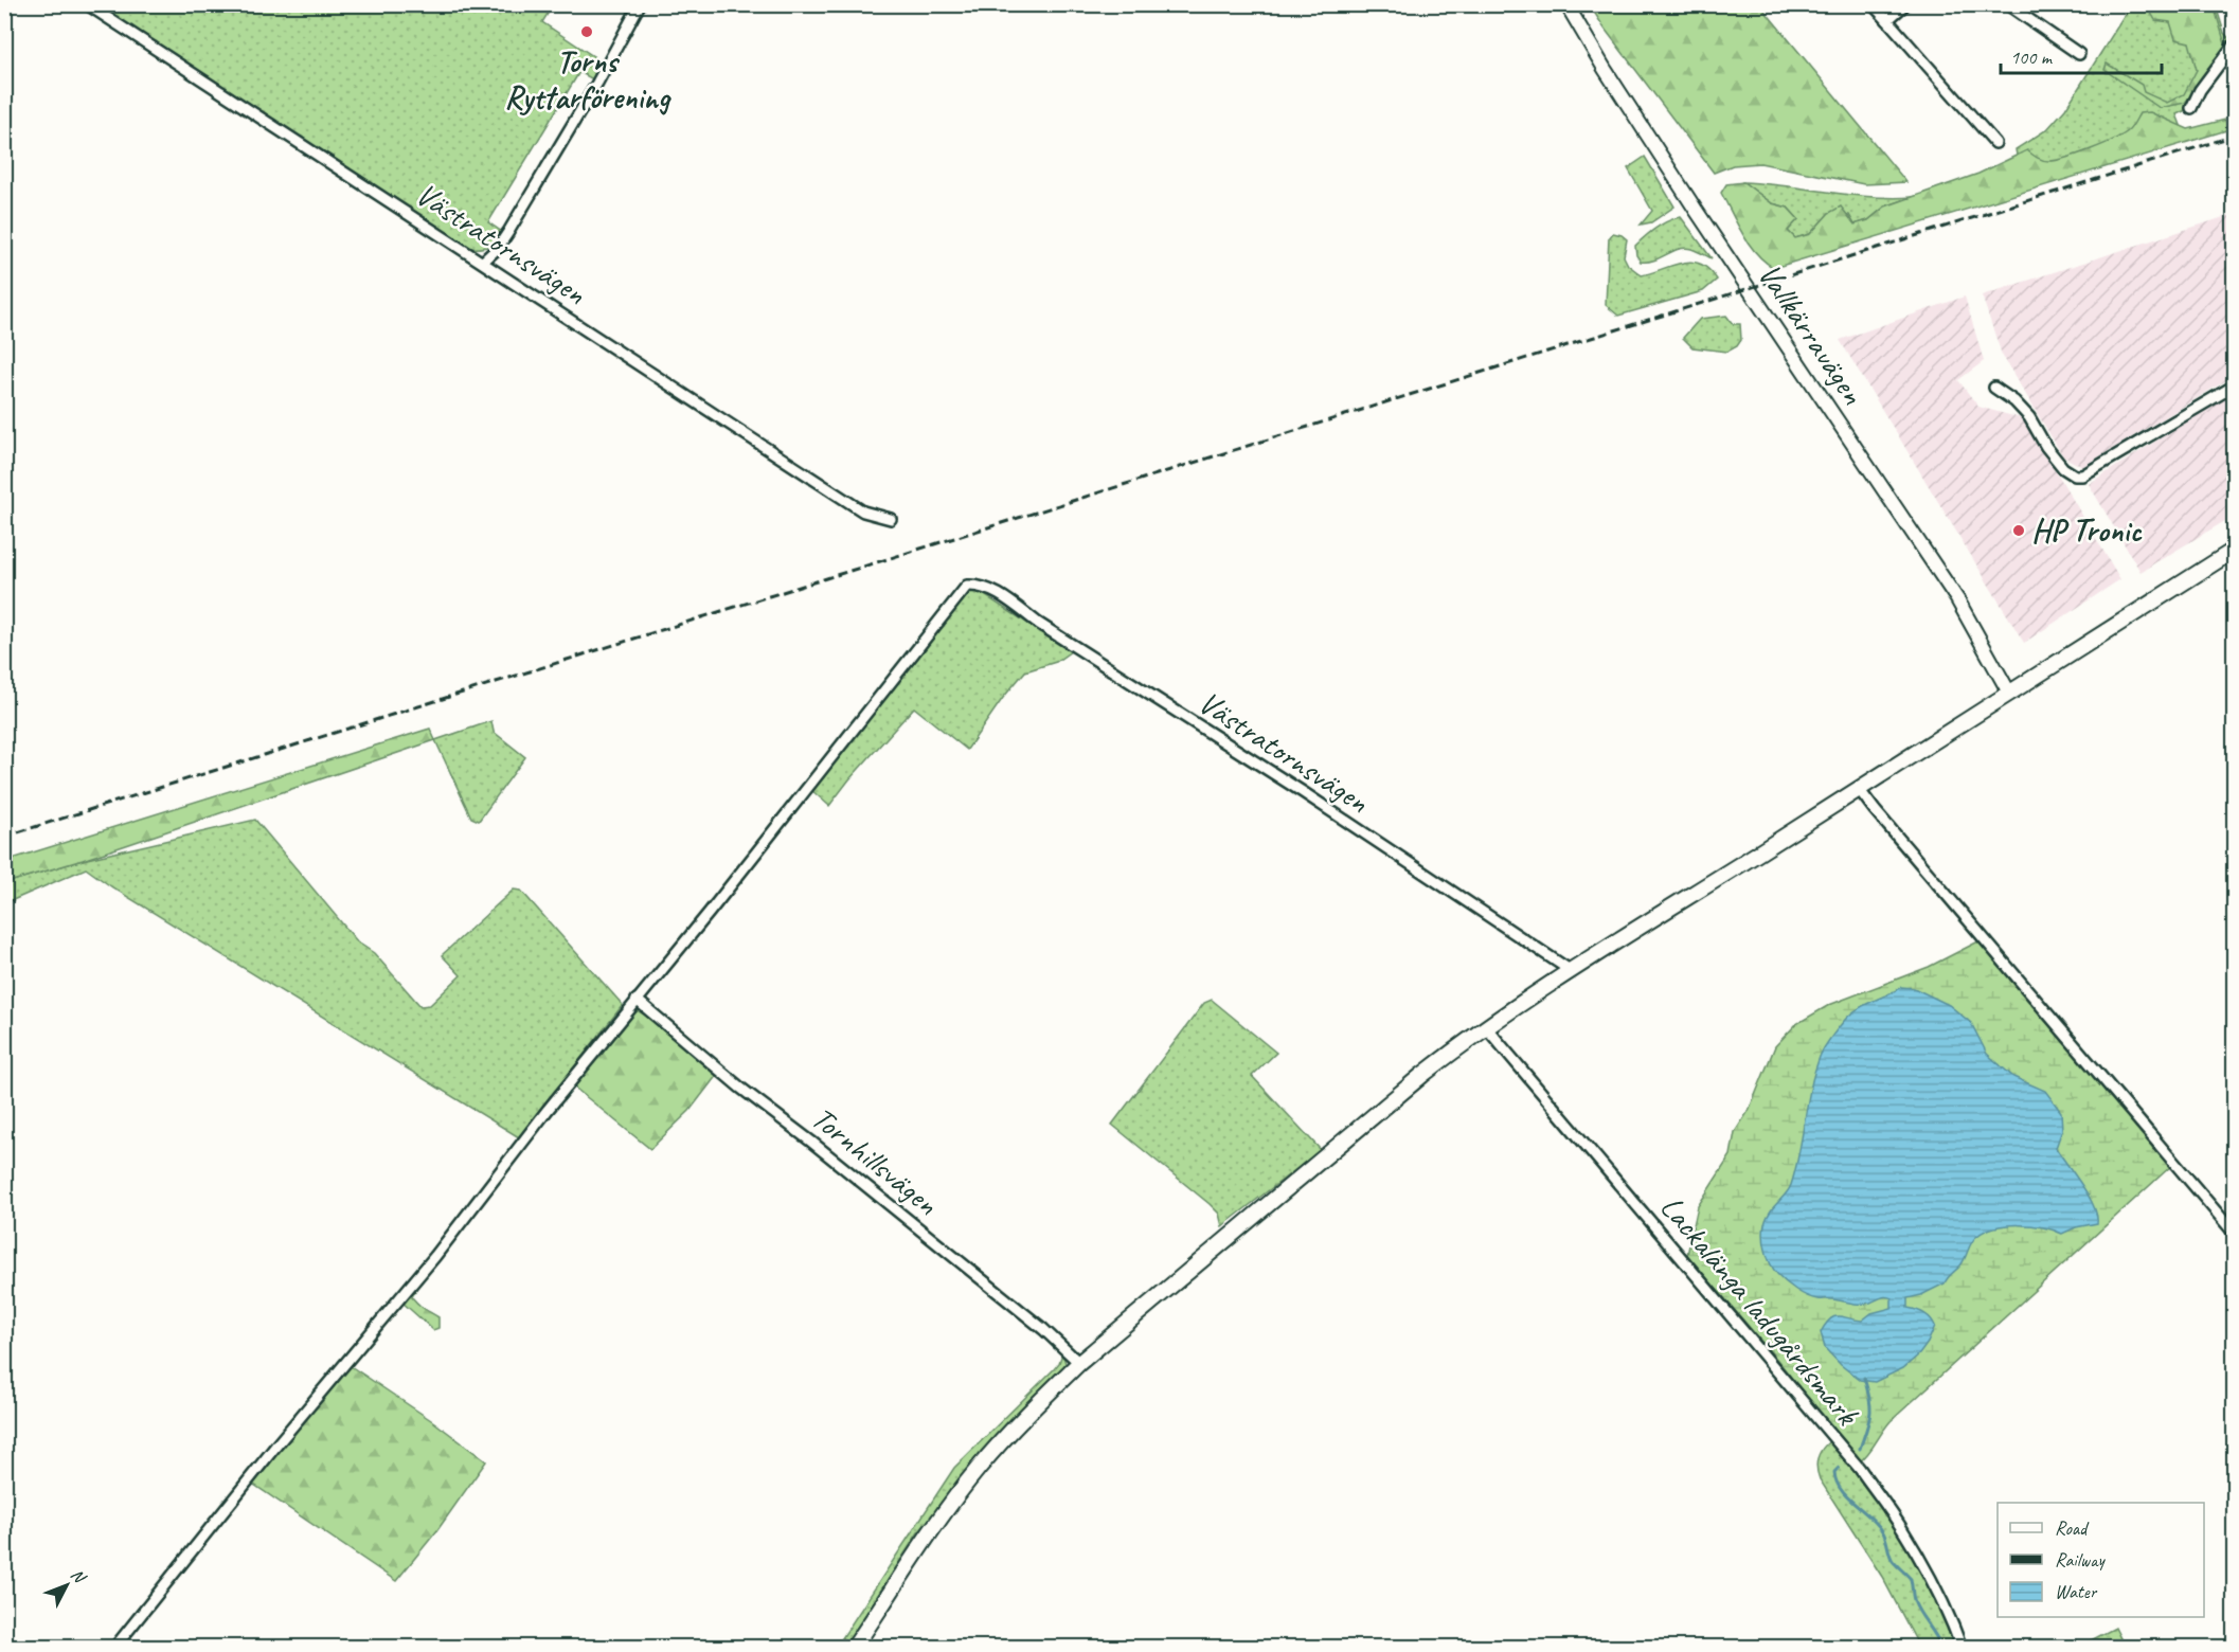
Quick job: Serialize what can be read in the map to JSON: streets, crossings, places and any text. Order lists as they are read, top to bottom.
{
  "streets": {
    "street": [
      "Västratornsvägen",
      "Vallkärravägen",
      "Tornhillsvägen",
      "Lackalänga ladugårdsmark"
    ]
  },
  "crossings": [
    ["Västratornsvägen", "Tornhillsvägen"]
  ],
  "places": ["Torns Ryttarförening", "HP Tronic"],
  "legend": ["Road", "Railway", "Water"],
  "scale_bar": "100 m",
  "north": "top right"
}
